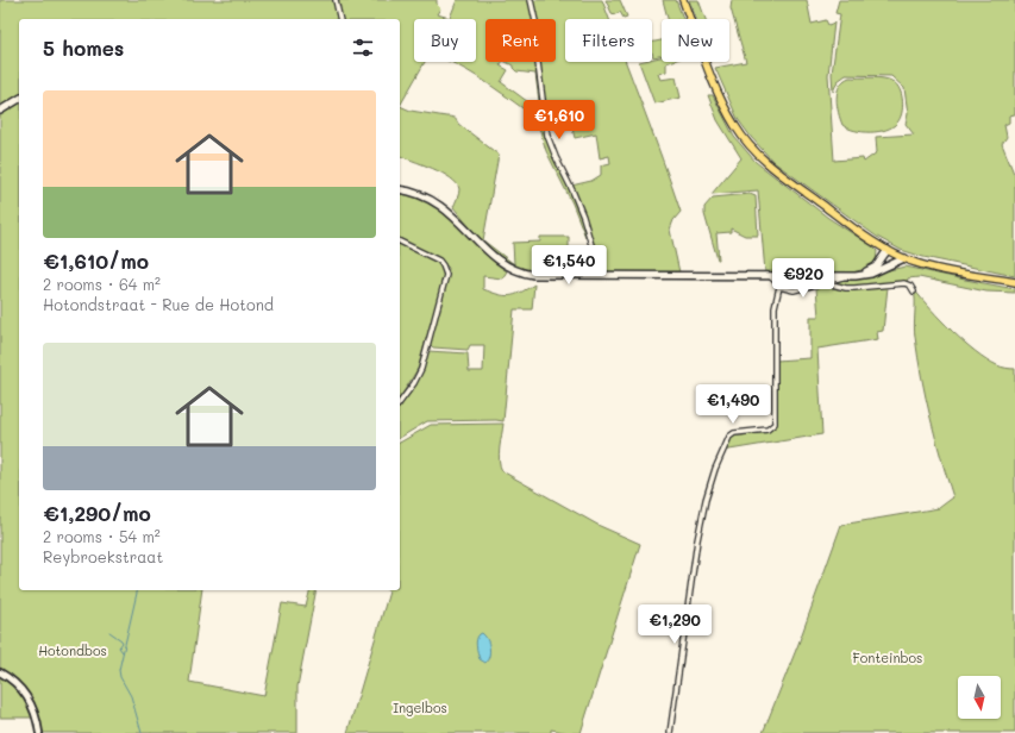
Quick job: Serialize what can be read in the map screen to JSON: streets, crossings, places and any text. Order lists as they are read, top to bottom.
{
  "parks": ["Hotondbos", "Fonteinbos", "Ingelbos"],
  "north": "bottom",
  "page": {
    "chip": [
      "Buy",
      "Rent",
      "Filters",
      "New"
    ],
    "heading": "5 homes",
    "list": [
      {
        "name": "€1,610/mo",
        "note": "2 rooms · 64 m² · Hotondstraat - Rue de Hotond"
      },
      {
        "name": "€1,290/mo",
        "note": "2 rooms · 54 m² · Reybroekstraat"
      }
    ],
    "price": [
      "€1,610",
      "€1,540",
      "€920",
      "€1,490",
      "€1,290"
    ]
  }
}
